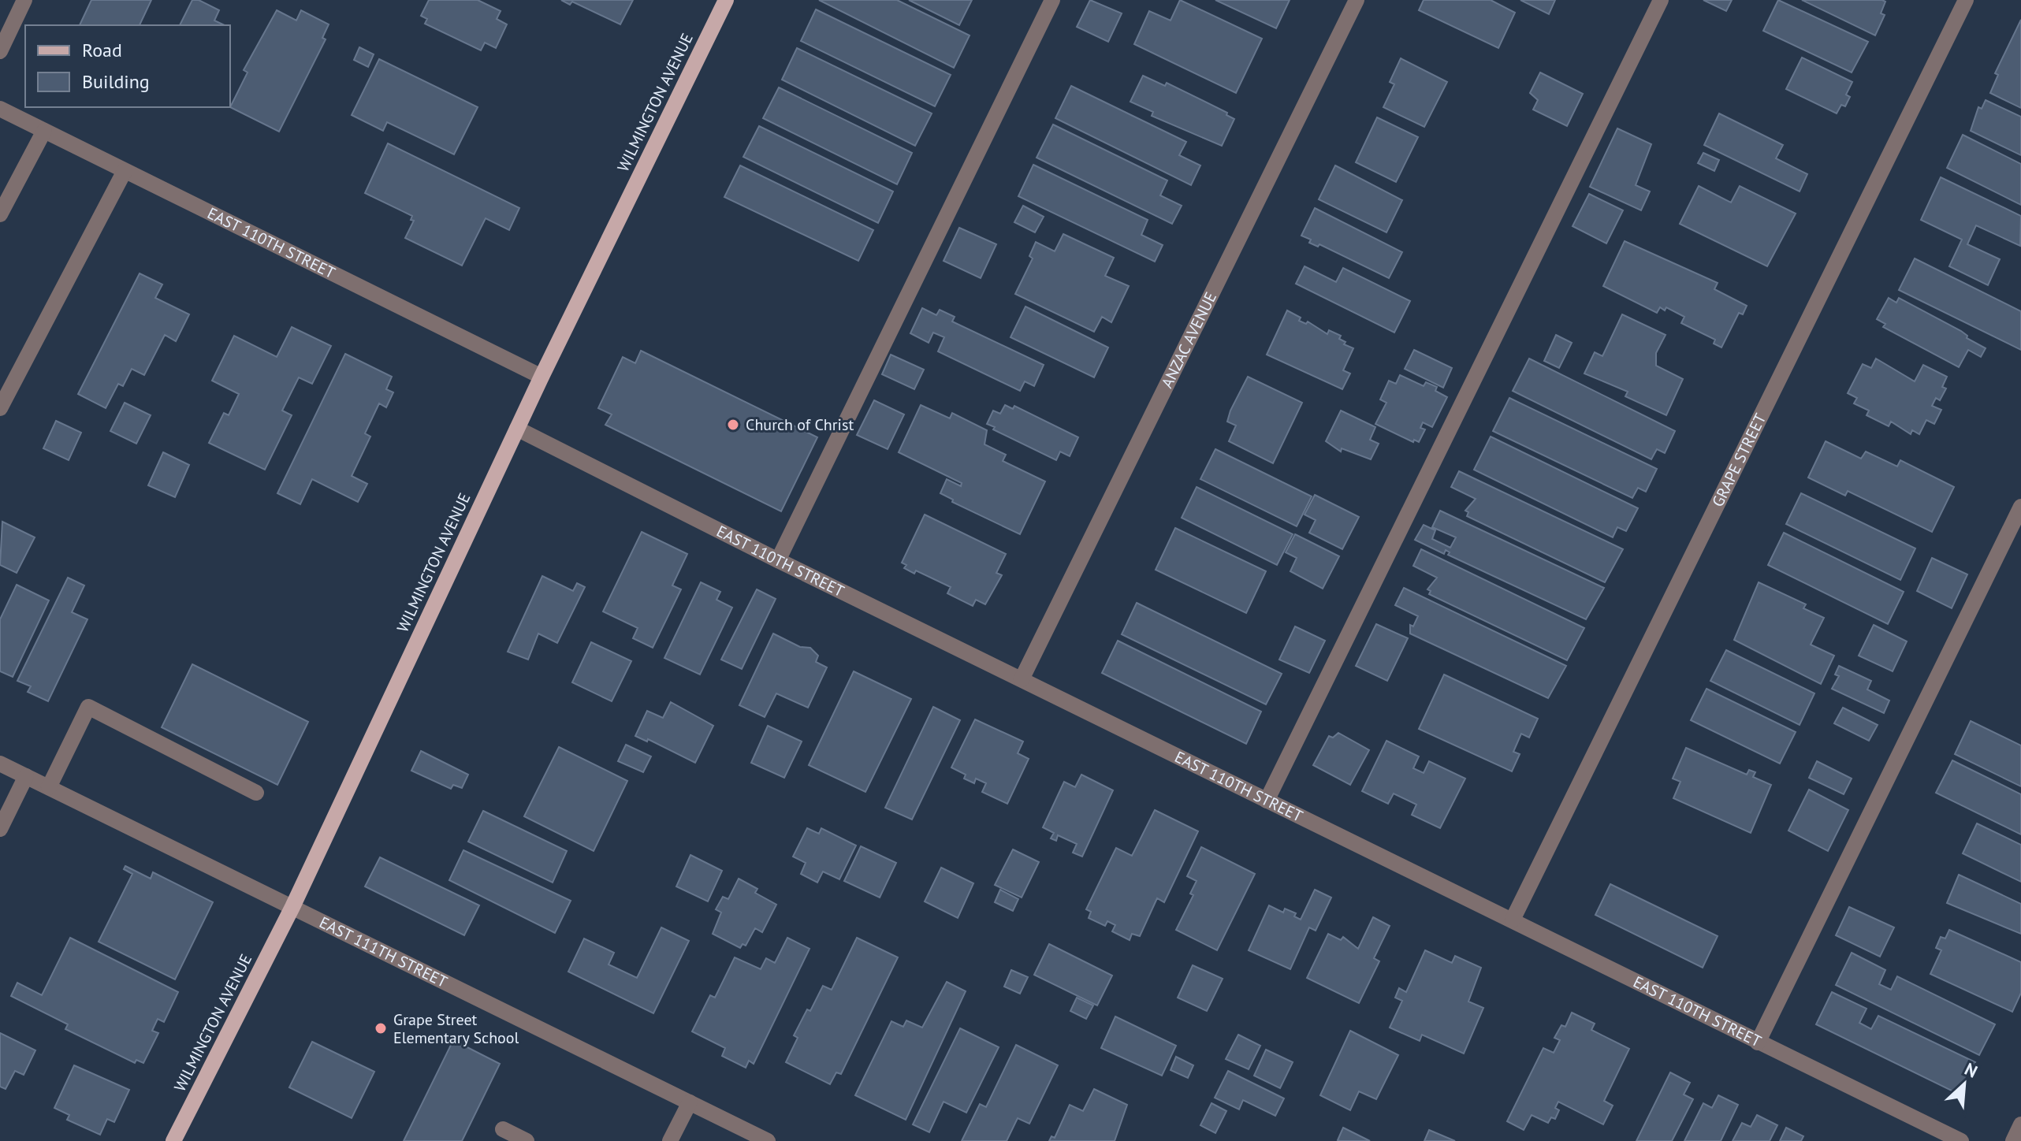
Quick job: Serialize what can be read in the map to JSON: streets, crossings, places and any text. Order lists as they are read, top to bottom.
{
  "streets": {
    "main road": ["WILMINGTON AVENUE"],
    "street": [
      "EAST 110TH STREET",
      "ANZAC AVENUE",
      "GRAPE STREET",
      "EAST 111TH STREET"
    ]
  },
  "crossings": [
    ["WILMINGTON AVENUE", "EAST 110TH STREET"],
    ["WILMINGTON AVENUE", "EAST 111TH STREET"],
    ["EAST 110TH STREET", "ANZAC AVENUE"],
    ["EAST 110TH STREET", "GRAPE STREET"]
  ],
  "places": ["Church of Christ", "Grape Street Elementary School"],
  "legend": ["Road", "Building"],
  "north": "top right"
}
